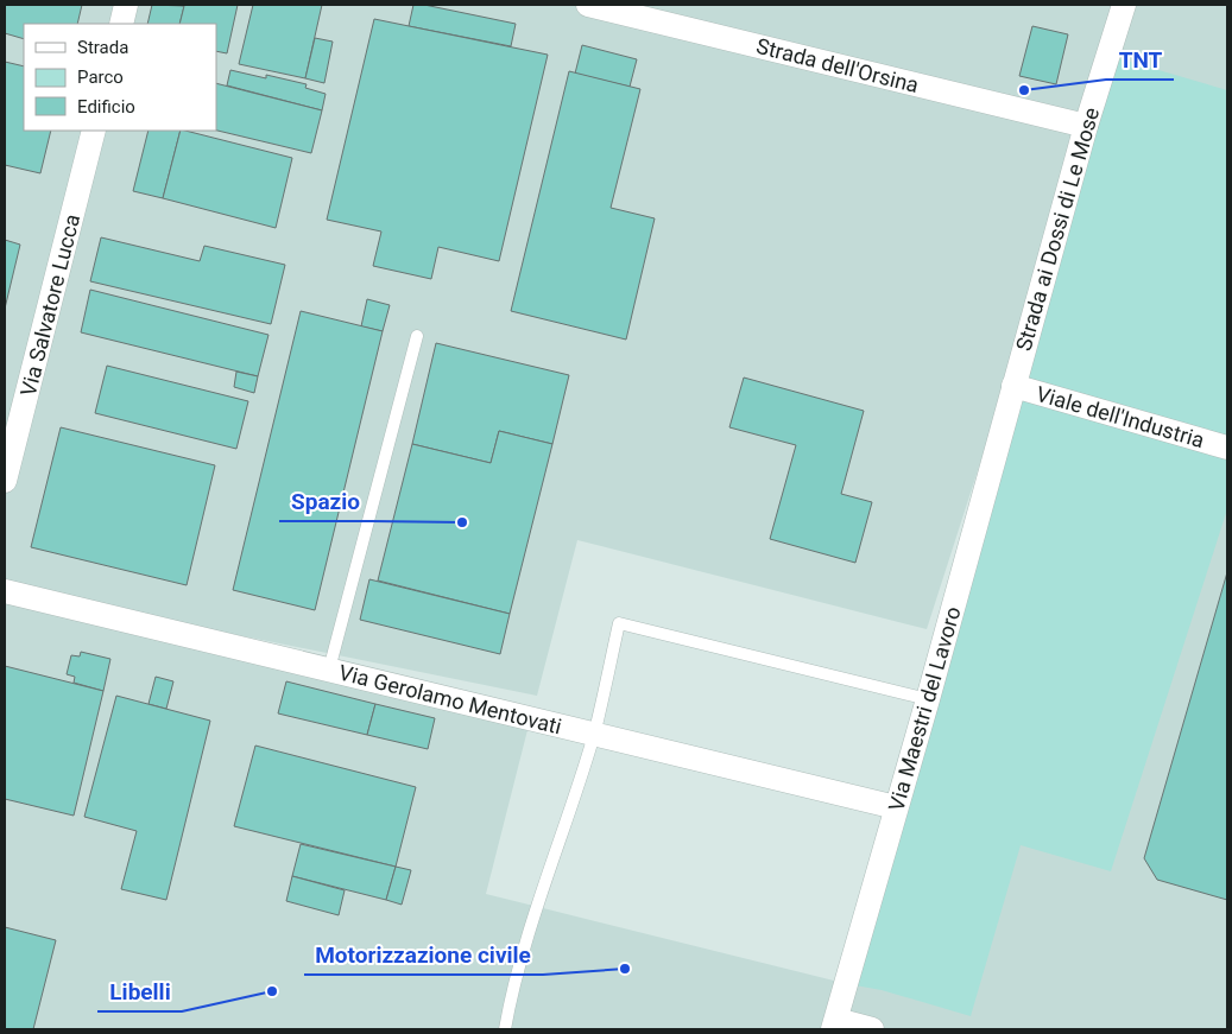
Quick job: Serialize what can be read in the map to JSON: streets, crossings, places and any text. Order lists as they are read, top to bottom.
{
  "streets": {
    "street": [
      "Strada dell'Orsina",
      "Strada ai Dossi di Le Mose",
      "Via Salvatore Lucca",
      "Viale dell'Industria",
      "Via Gerolamo Mentovati",
      "Via Maestri del Lavoro"
    ]
  },
  "crossings": [
    ["Strada dell'Orsina", "Strada ai Dossi di Le Mose"],
    ["Strada ai Dossi di Le Mose", "Viale dell'Industria"],
    ["Strada ai Dossi di Le Mose", "Via Maestri del Lavoro"],
    ["Viale dell'Industria", "Via Maestri del Lavoro"],
    ["Via Gerolamo Mentovati", "Via Maestri del Lavoro"]
  ],
  "places": [
    "TNT",
    "Spazio",
    "Motorizzazione civile",
    "Libelli"
  ],
  "legend": ["Strada", "Parco", "Edificio"]
}
